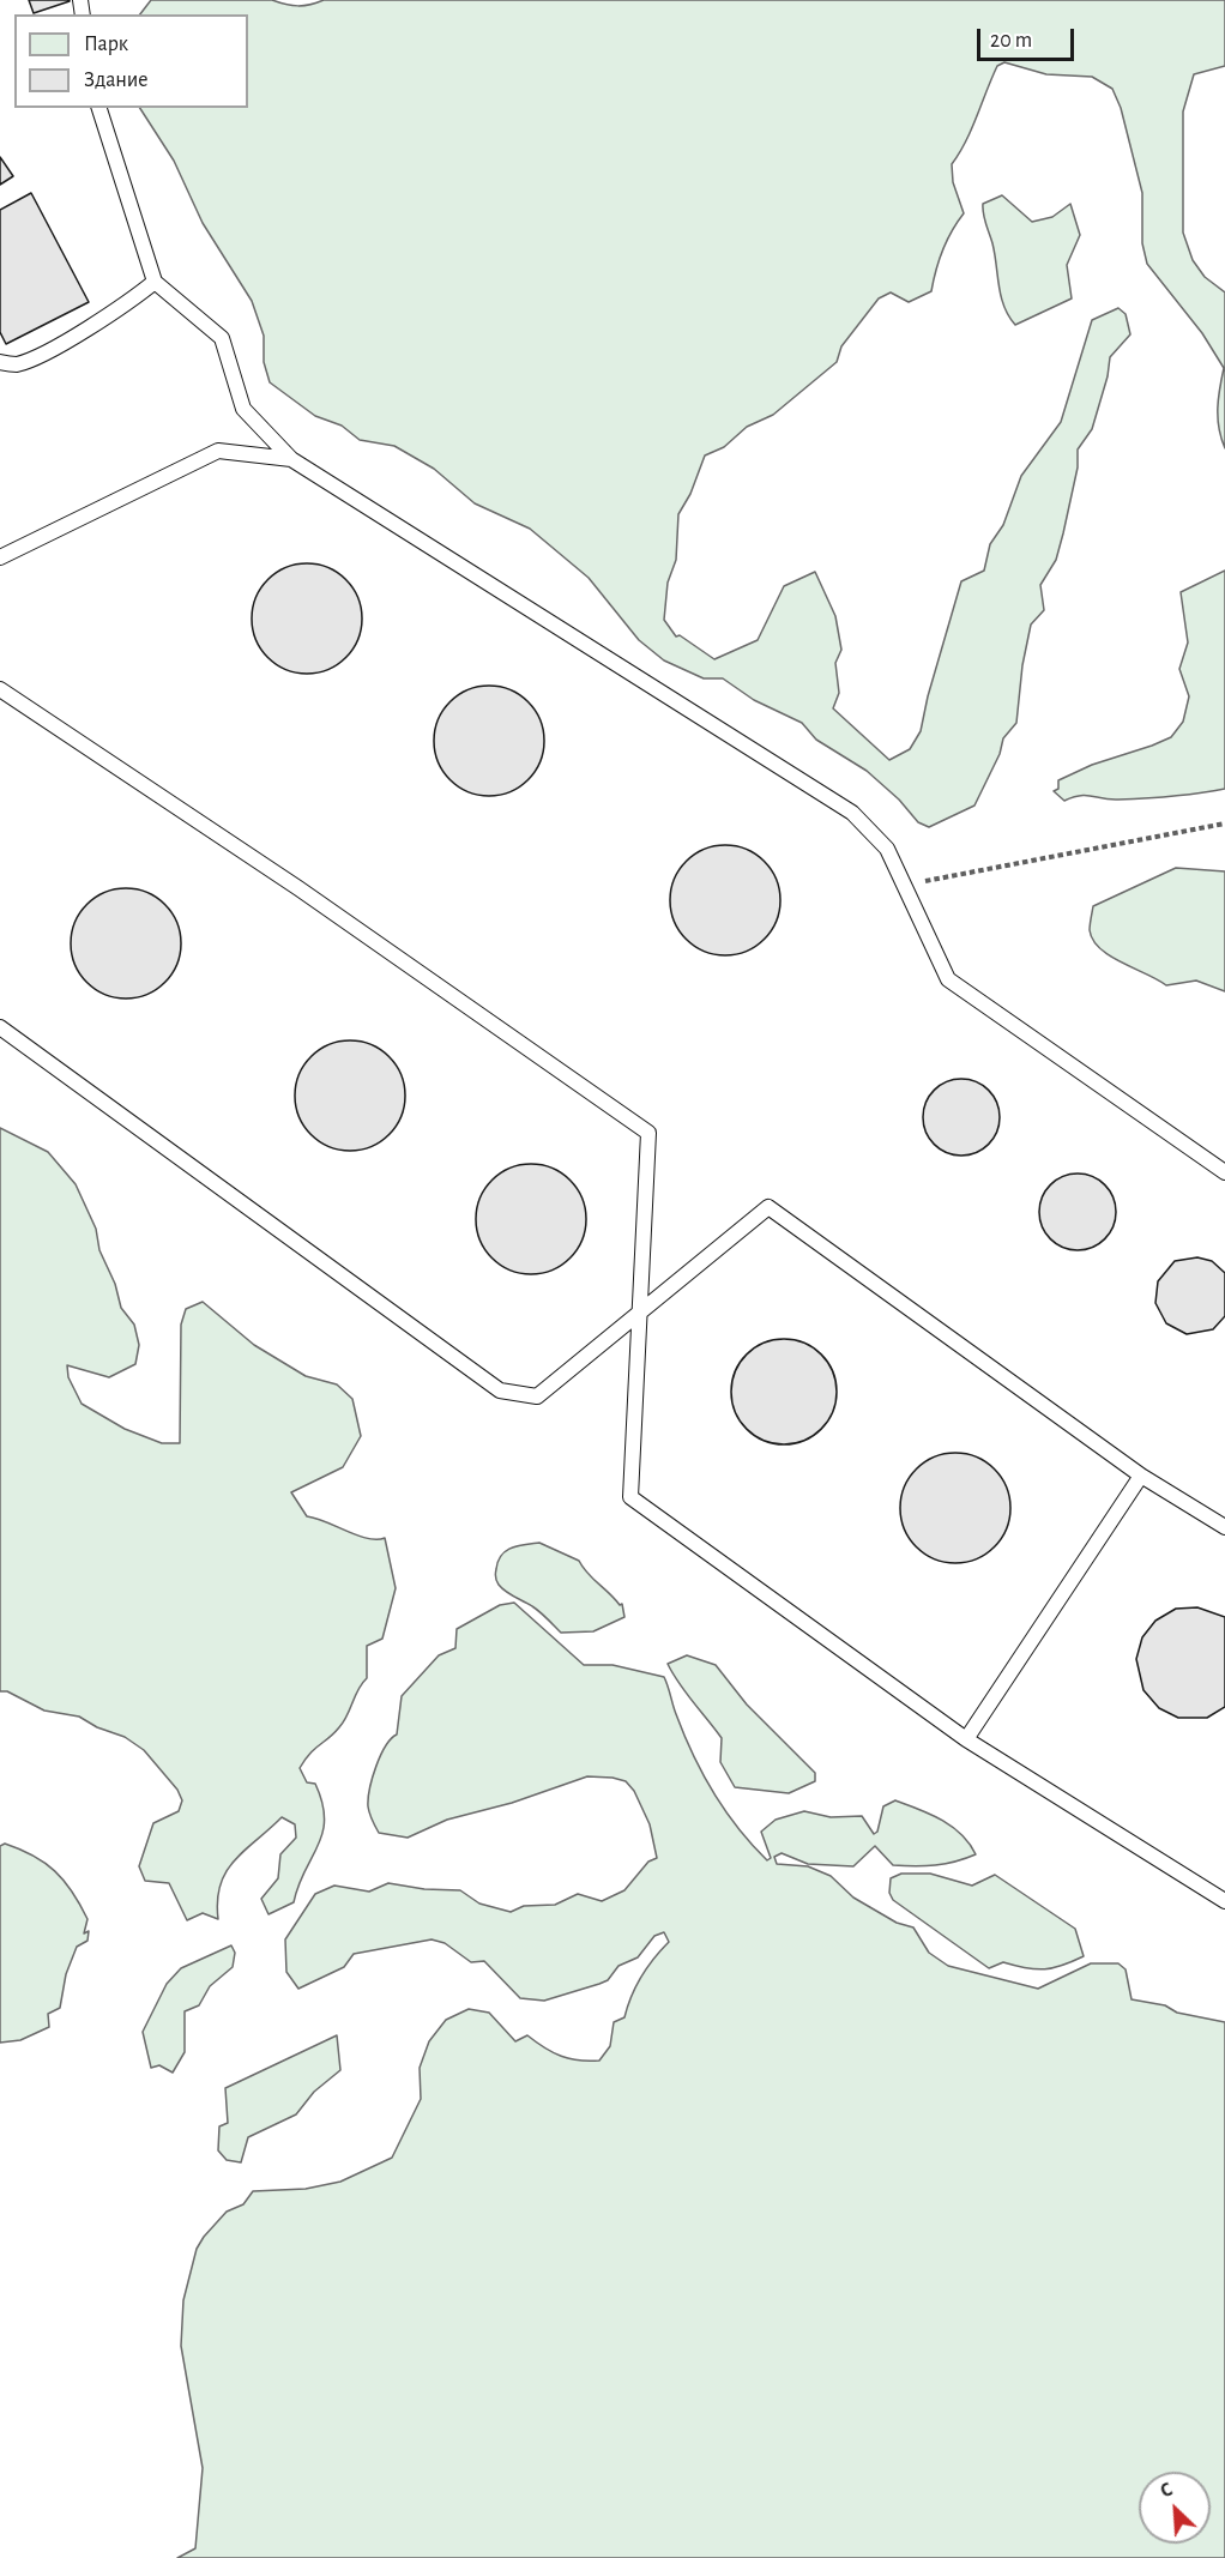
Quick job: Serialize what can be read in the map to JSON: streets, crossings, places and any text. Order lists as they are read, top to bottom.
{
  "legend": ["Парк", "Здание"],
  "scale_bar": "20 m",
  "north": "top left"
}
